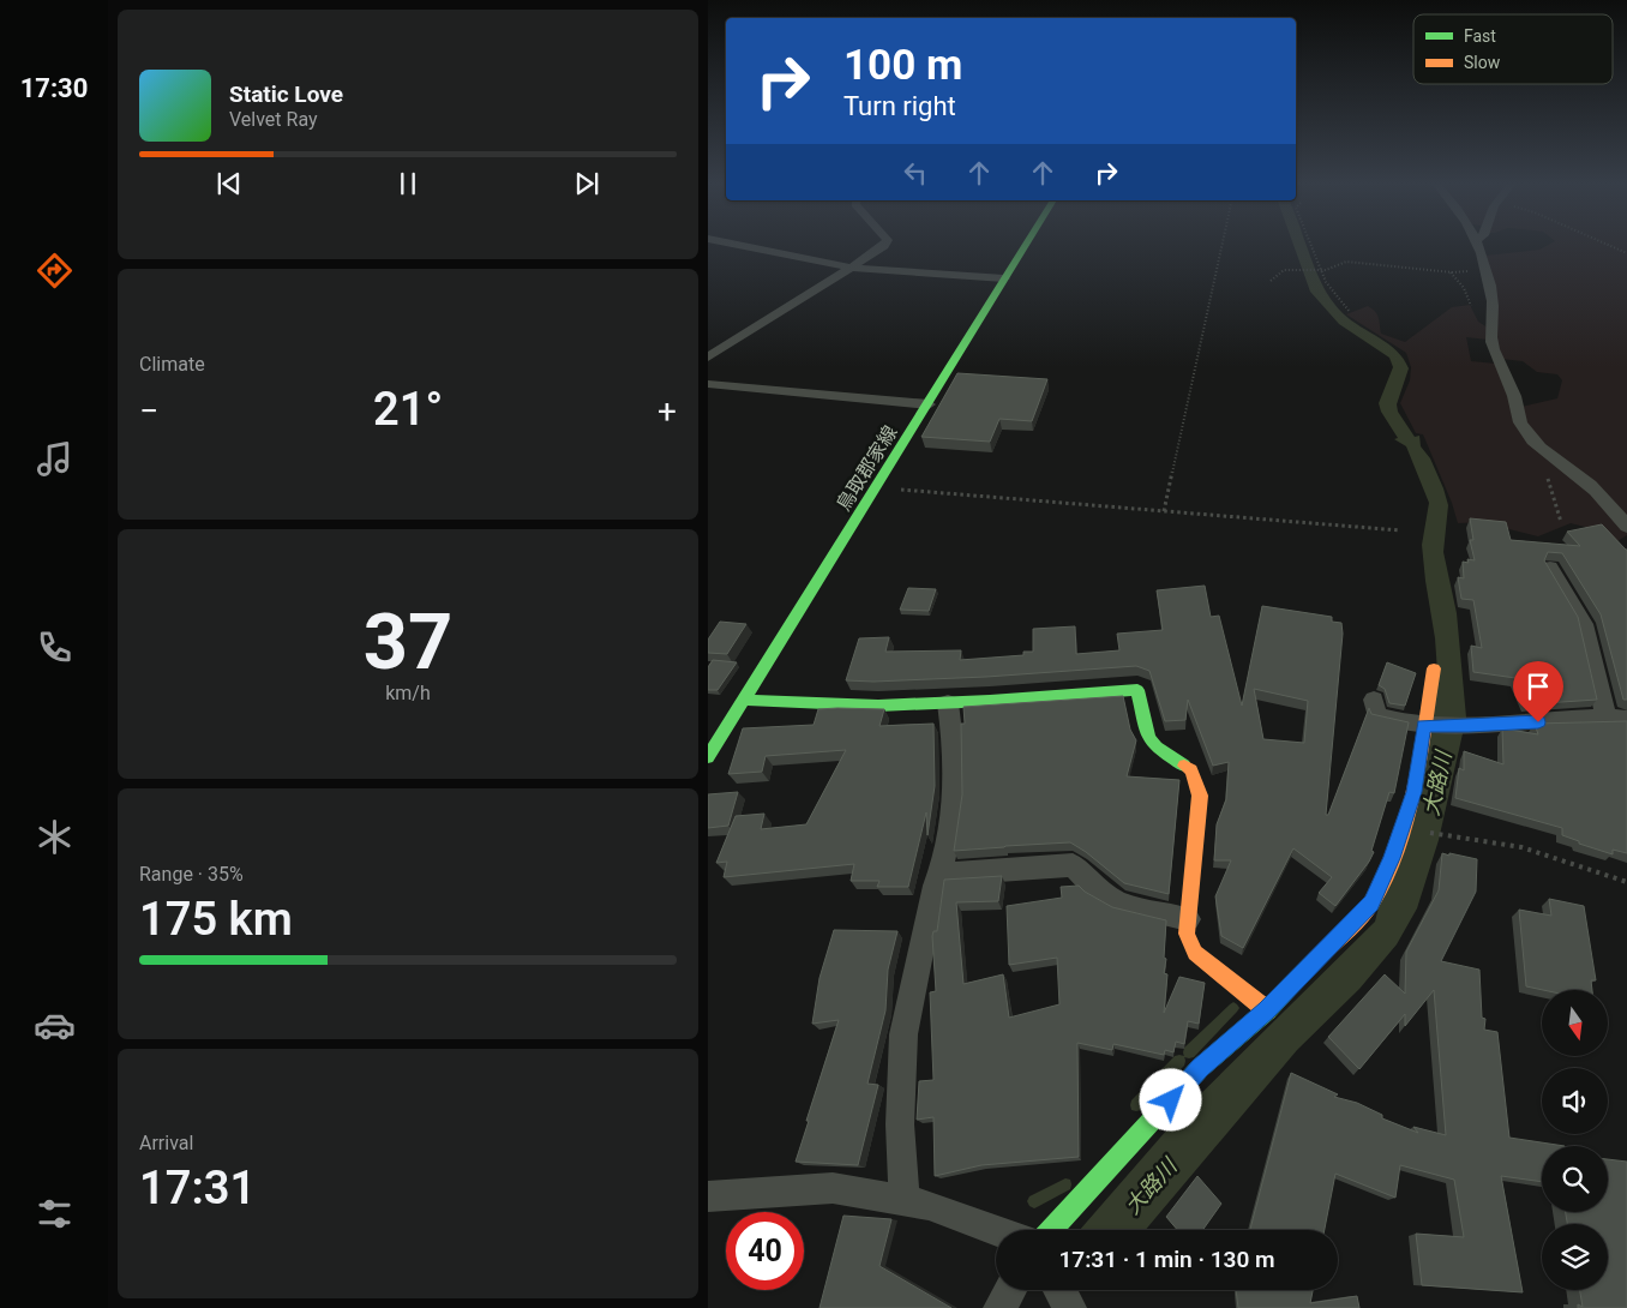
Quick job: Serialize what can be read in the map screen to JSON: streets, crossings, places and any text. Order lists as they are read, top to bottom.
{
  "streets": {
    "main road": ["鳥取郡家線"]
  },
  "water": ["大路川"],
  "legend": ["Fast", "Slow"],
  "north": "bottom",
  "page": {
    "tabs": "17:30",
    "turn": ["100 m", "Turn right"],
    "song": ["Static Love", "Velvet Ray"],
    "tile": [
      "Climate",
      ["37", "km/h"],
      ["Range · 35%", "175 km"],
      ["Arrival", "17:31"]
    ],
    "heat": ["−", "21°", "+"],
    "limit": "40",
    "trip": "17:31 · 1 min · 130 m"
  }
}
